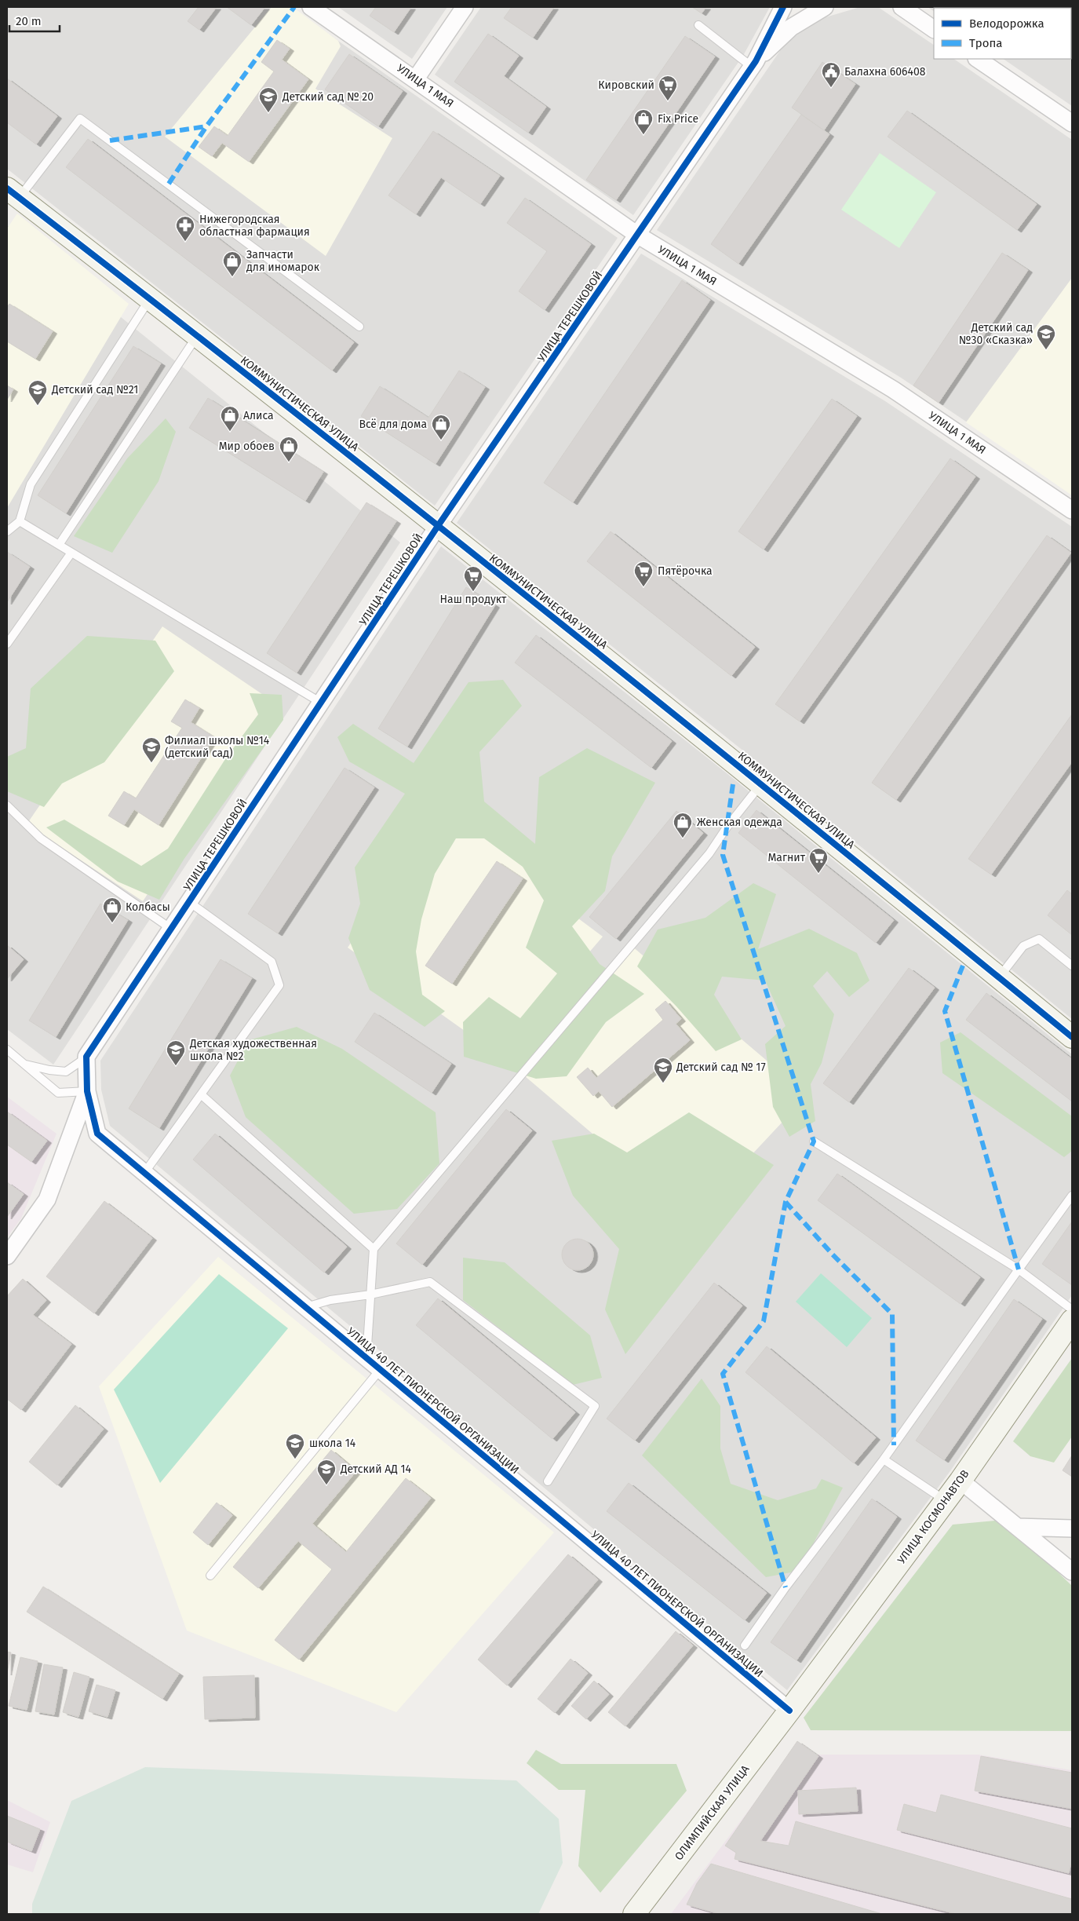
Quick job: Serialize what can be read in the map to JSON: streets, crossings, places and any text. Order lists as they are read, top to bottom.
{
  "streets": {
    "street": [
      "УЛИЦА 1 МАЯ",
      "УЛИЦА ТЕРЕШКОВОЙ",
      "КОММУНИСТИЧЕСКАЯ УЛИЦА",
      "УЛИЦА 40 ЛЕТ ПИОНЕРСКОЙ ОРГАНИЗАЦИИ",
      "УЛИЦА КОСМОНАВТОВ",
      "ОЛИМПИЙСКАЯ УЛИЦА"
    ]
  },
  "crossings": [
    ["УЛИЦА 1 МАЯ", "УЛИЦА ТЕРЕШКОВОЙ"],
    ["УЛИЦА ТЕРЕШКОВОЙ", "КОММУНИСТИЧЕСКАЯ УЛИЦА"],
    ["УЛИЦА 40 ЛЕТ ПИОНЕРСКОЙ ОРГАНИЗАЦИИ", "УЛИЦА КОСМОНАВТОВ"],
    ["УЛИЦА 40 ЛЕТ ПИОНЕРСКОЙ ОРГАНИЗАЦИИ", "ОЛИМПИЙСКАЯ УЛИЦА"],
    ["УЛИЦА КОСМОНАВТОВ", "ОЛИМПИЙСКАЯ УЛИЦА"]
  ],
  "places": {
    "public building": ["Балахна 606408"],
    "supermarket": [
      "Кировский",
      "Пятёрочка",
      "Наш продукт",
      "Магнит"
    ],
    "school or university": [
      "Детский сад № 20",
      "Детский сад №30 «Сказка»",
      "Детский сад №21",
      "Филиал школы №14 (детский сад)",
      "Детская художественная школа №2",
      "Детский сад № 17",
      "школа 14",
      "Детский АД 14"
    ],
    "shop": [
      "Fix Price",
      "Запчасти для иномарок",
      "Алиса",
      "Всё для дома",
      "Мир обоев",
      "Женская одежда",
      "Колбасы"
    ],
    "pharmacy": ["Нижегородская областная фармация"]
  },
  "legend": ["Велодорожка", "Тропа"],
  "scale_bar": "20 m"
}
